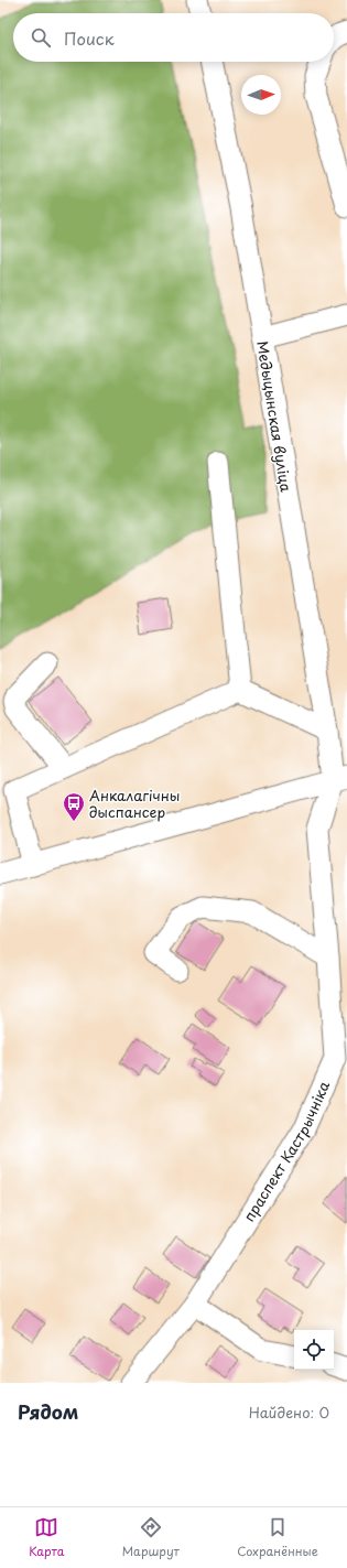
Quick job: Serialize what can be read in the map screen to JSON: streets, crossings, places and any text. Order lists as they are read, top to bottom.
{
  "streets": {
    "street": ["Медыцынская вуліца", "праспект Кастрычніка"]
  },
  "crossings": [
    ["Медыцынская вуліца", "праспект Кастрычніка"]
  ],
  "places": {
    "bus stop": ["Анкалагічны дыспансер"]
  },
  "north": "right",
  "page": {
    "search": "Поиск",
    "heading": ["Рядом", "Найдено: 0"],
    "nav": ["Карта", "Маршрут", "Сохранённые"]
  }
}
